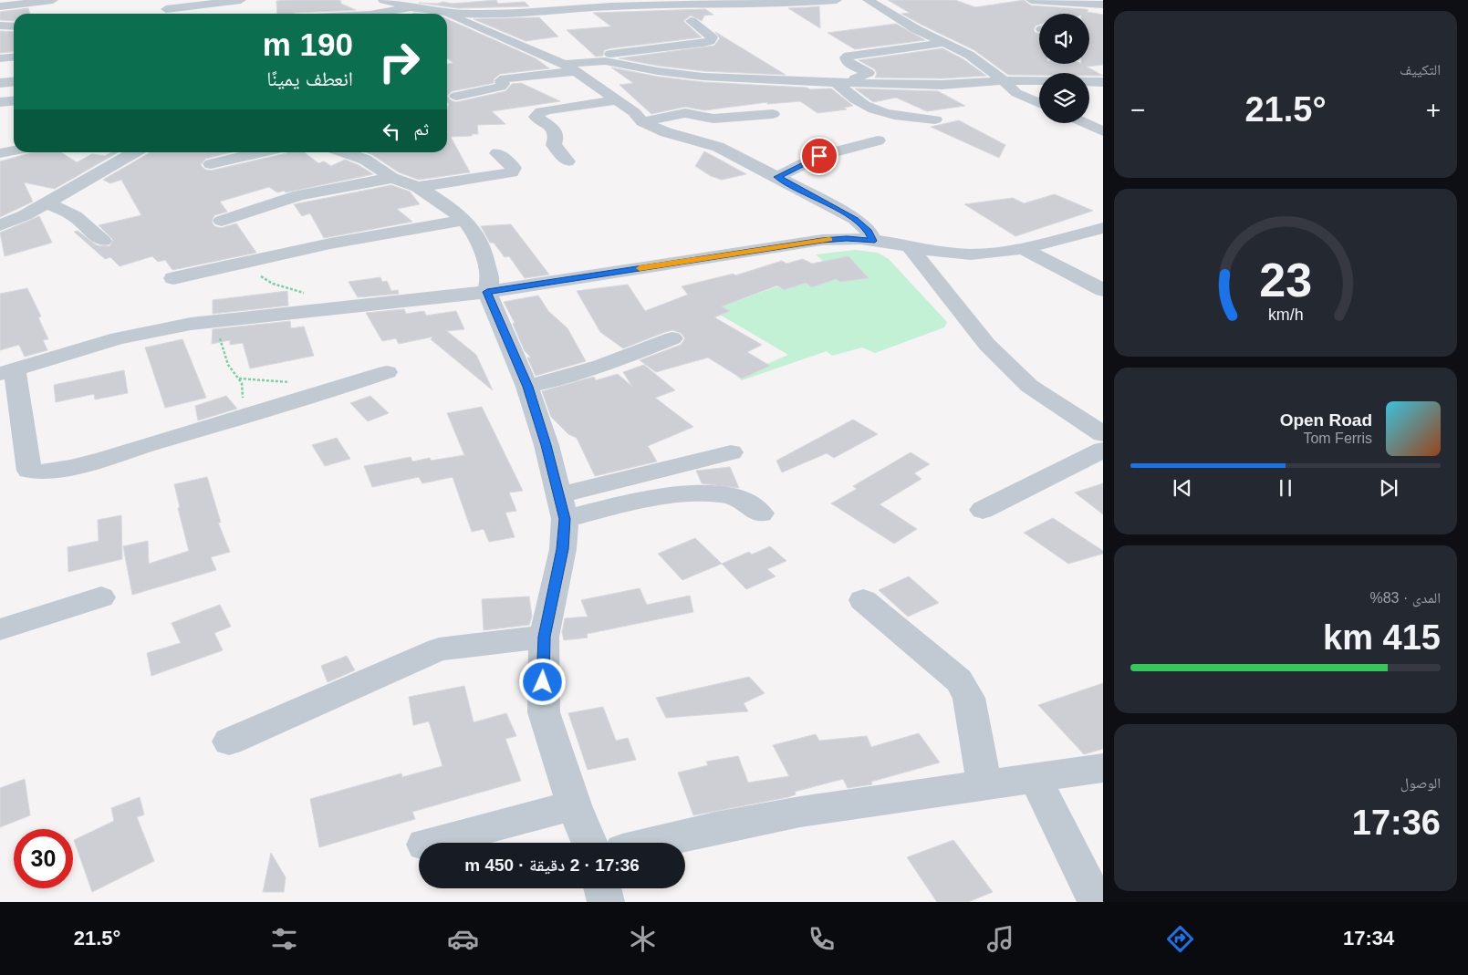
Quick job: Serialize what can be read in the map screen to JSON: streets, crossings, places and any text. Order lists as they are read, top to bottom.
{
  "page": {
    "tile": [
      "التكييف",
      ["المدى · 83%", "415 km"],
      ["الوصول", "17:36"]
    ],
    "turn": ["190 m", "انعطف يمينًا"],
    "heat": ["−", "21.5°", "+"],
    "then": "ثم",
    "song": ["Open Road", "Tom Ferris"],
    "limit": "30",
    "trip": "17:36 · 2 دقيقة · 450 m",
    "tabs": ["17:34", "21.5°"],
    "gauge": ["23", "km/h"]
  }
}
